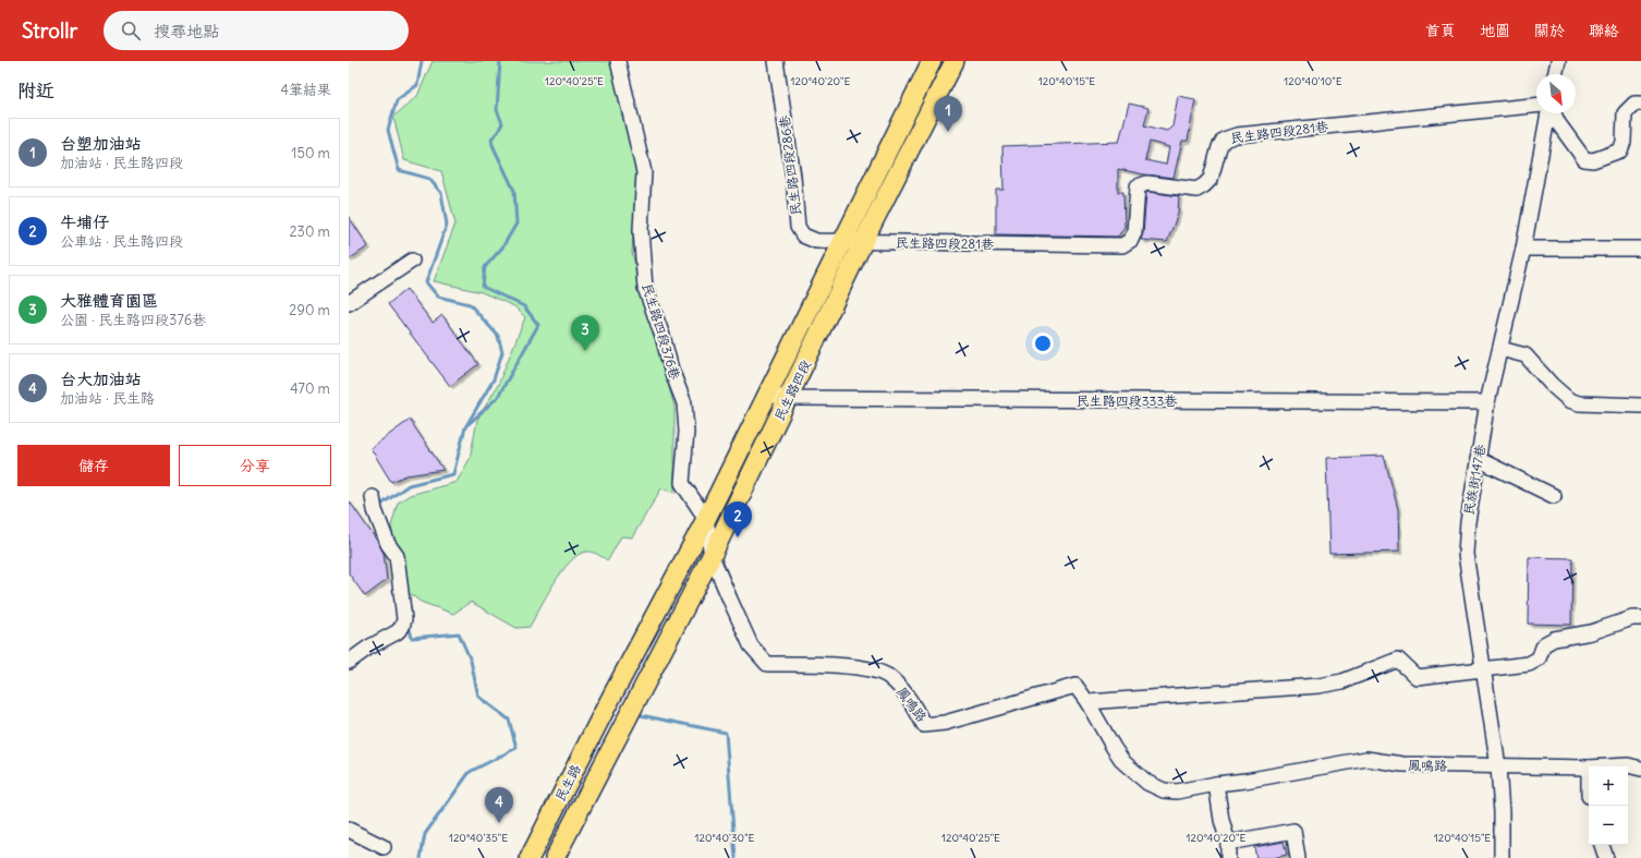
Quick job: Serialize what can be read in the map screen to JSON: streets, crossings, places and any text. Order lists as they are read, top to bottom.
{
  "streets": {
    "main road": ["民生路四段", "民生路"],
    "street": [
      "民生路四段281巷",
      "民生路四段286巷",
      "民生路四段376巷",
      "民生路四段333巷",
      "民族街147巷",
      "鳳鳴路"
    ]
  },
  "crossings": [
    ["民生路四段281巷", "民生路四段286巷"],
    ["民生路四段281巷", "民生路四段"],
    ["民生路四段286巷", "民生路四段"],
    ["民生路四段376巷", "民生路四段"],
    ["民生路四段376巷", "鳳鳴路"],
    ["民生路四段", "民生路四段333巷"],
    ["民生路四段", "鳳鳴路"],
    ["民生路四段", "民生路"],
    ["民生路四段333巷", "民族街147巷"],
    ["民族街147巷", "鳳鳴路"]
  ],
  "north": "bottom right",
  "page": {
    "header": "Strollr",
    "search": "搜尋地點",
    "nav": [
      "首頁",
      "地圖",
      "關於",
      "聯絡"
    ],
    "heading": ["附近", "4筆結果"],
    "pins": [
      "1",
      "3",
      "2",
      "4"
    ],
    "list": [
      {
        "mark": "1",
        "name": "台塑加油站",
        "note": "加油站 · 民生路四段",
        "value": "150 m"
      },
      {
        "mark": "2",
        "name": "牛埔仔",
        "note": "公車站 · 民生路四段",
        "value": "230 m"
      },
      {
        "mark": "3",
        "name": "大雅體育園區",
        "note": "公園 · 民生路四段376巷",
        "value": "290 m"
      },
      {
        "mark": "4",
        "name": "台大加油站",
        "note": "加油站 · 民生路",
        "value": "470 m"
      }
    ],
    "buttons": ["儲存", "分享"],
    "map_buttons": ["+", "−"]
  },
  "coordinates": [
    "120°40'25\"E",
    "120°40'20\"E",
    "120°40'15\"E",
    "120°40'10\"E",
    "120°40'35\"E",
    "120°40'30\"E"
  ]
}
